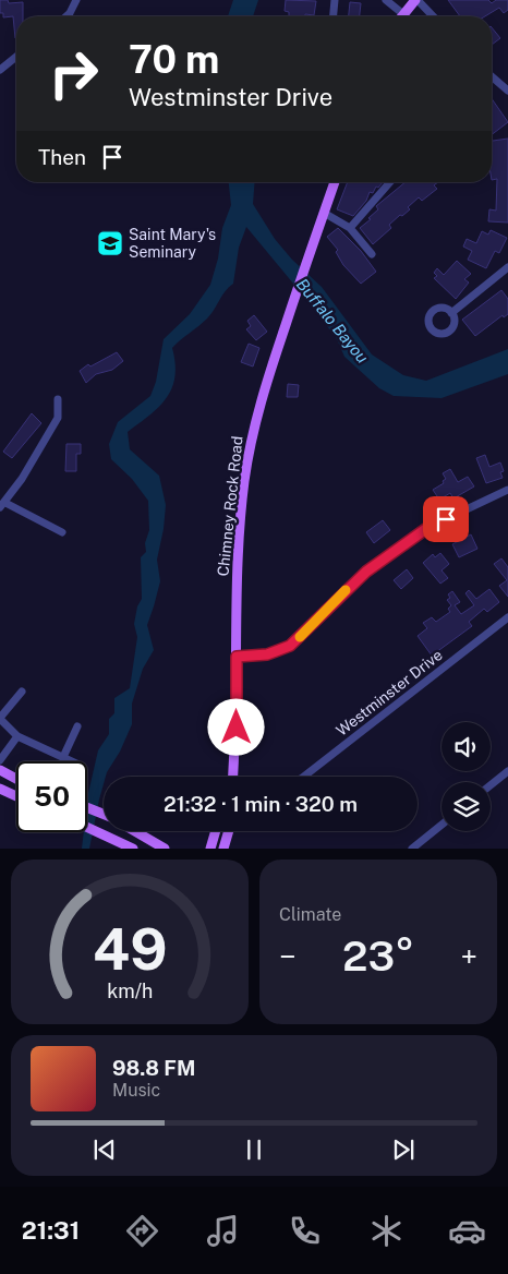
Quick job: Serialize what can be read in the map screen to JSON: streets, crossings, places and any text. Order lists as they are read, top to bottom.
{
  "streets": {
    "main road": ["Chimney Rock Road"],
    "street": ["Westminster Drive"]
  },
  "water": ["Buffalo Bayou"],
  "places": {
    "school or university": ["Saint Mary's Seminary"]
  },
  "page": {
    "turn": ["70 m", "Westminster Drive"],
    "then": "Then",
    "limit": "50",
    "trip": "21:32 · 1 min · 320 m",
    "tile": "Climate",
    "heat": ["−", "23°", "+"],
    "song": ["98.8 FM", "Music"],
    "tabs": "21:31",
    "gauge": ["49", "km/h"]
  }
}
